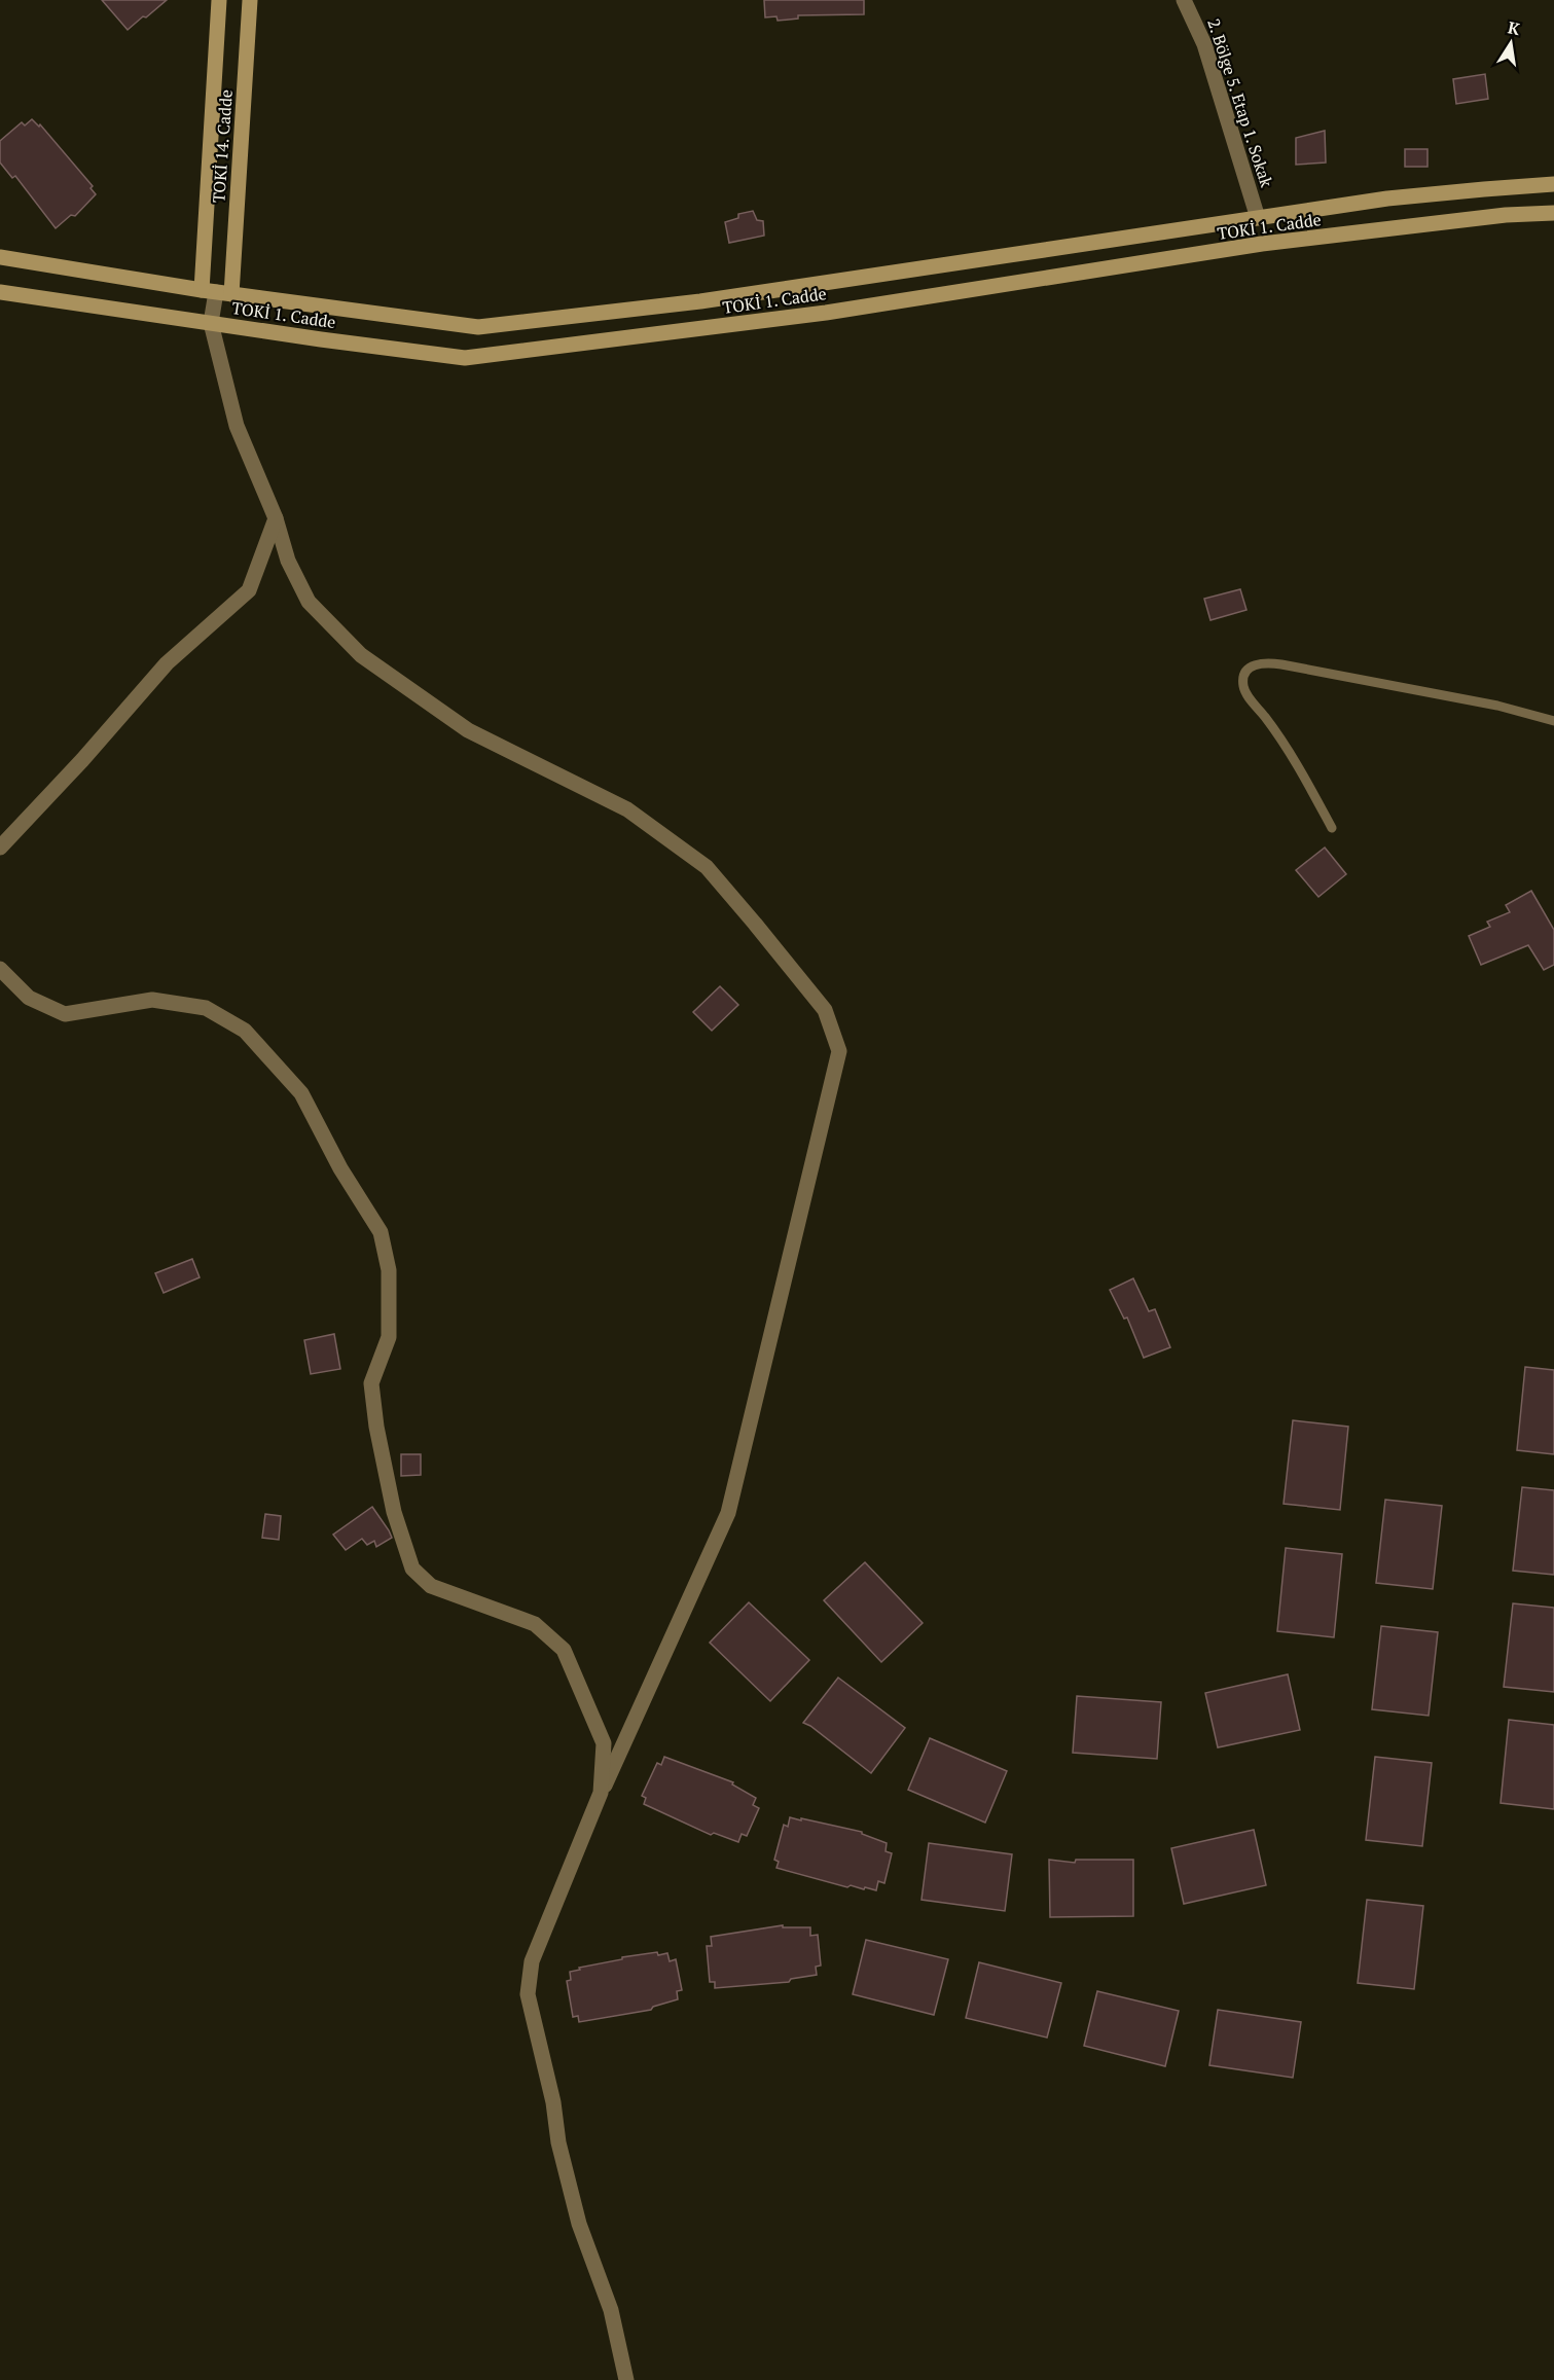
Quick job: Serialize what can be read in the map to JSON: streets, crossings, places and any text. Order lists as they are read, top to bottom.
{
  "streets": {
    "main road": ["TOKİ 14. Cadde", "TOKİ 1. Cadde"],
    "street": ["2. Bölge 5. Etap 1. Sokak"]
  },
  "north": "top"
}
